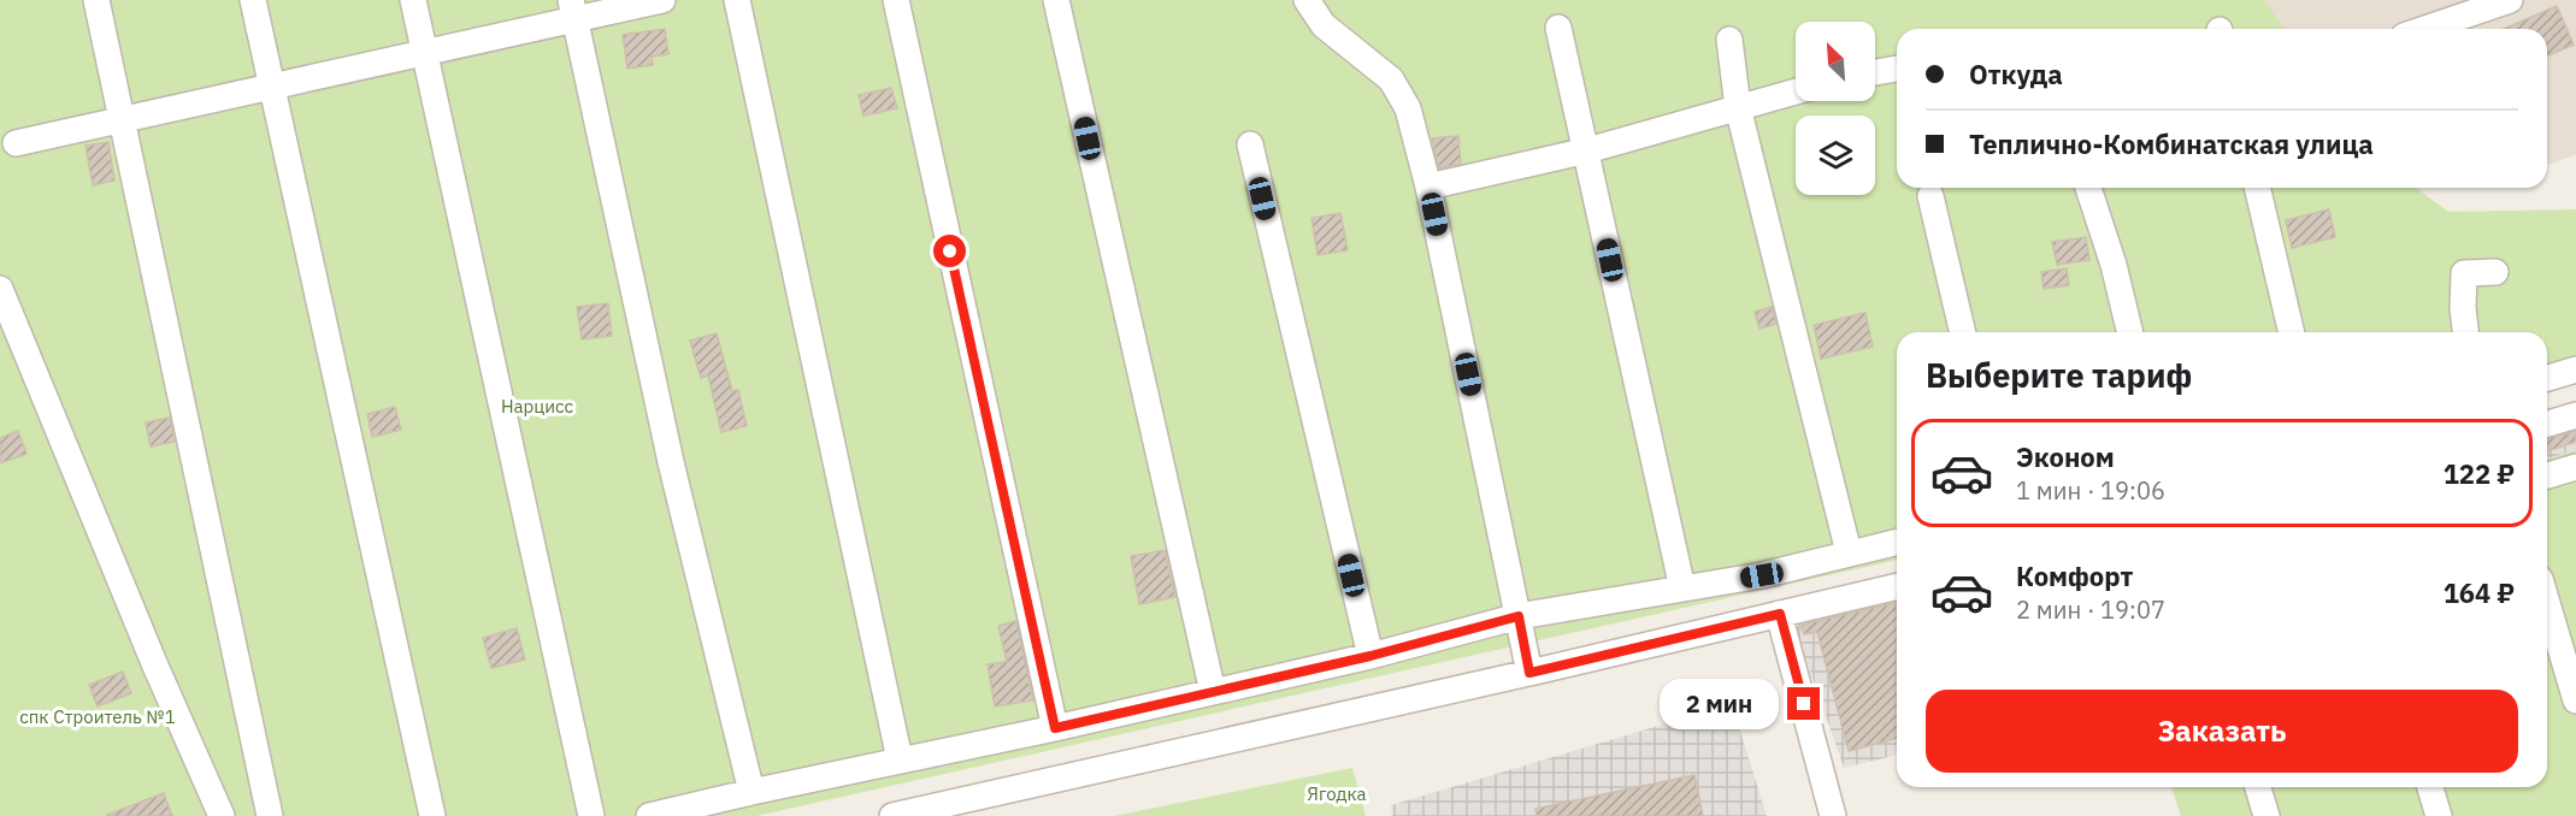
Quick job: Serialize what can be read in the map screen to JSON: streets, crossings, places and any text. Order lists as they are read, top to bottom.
{
  "parks": ["Нарцисс", "спк Строитель №1", "Ягодка"],
  "north": "top left",
  "page": {
    "banner": ["Откуда", "Теплично-Комбинатская улица"],
    "heading": "Выберите тариф",
    "list": [
      {
        "name": "Эконом",
        "note": "1 мин · 19:06",
        "value": "122 ₽"
      },
      {
        "name": "Комфорт",
        "note": "2 мин · 19:07",
        "value": "164 ₽"
      }
    ],
    "buttons": "Заказать",
    "bubble": "2 мин"
  }
}
